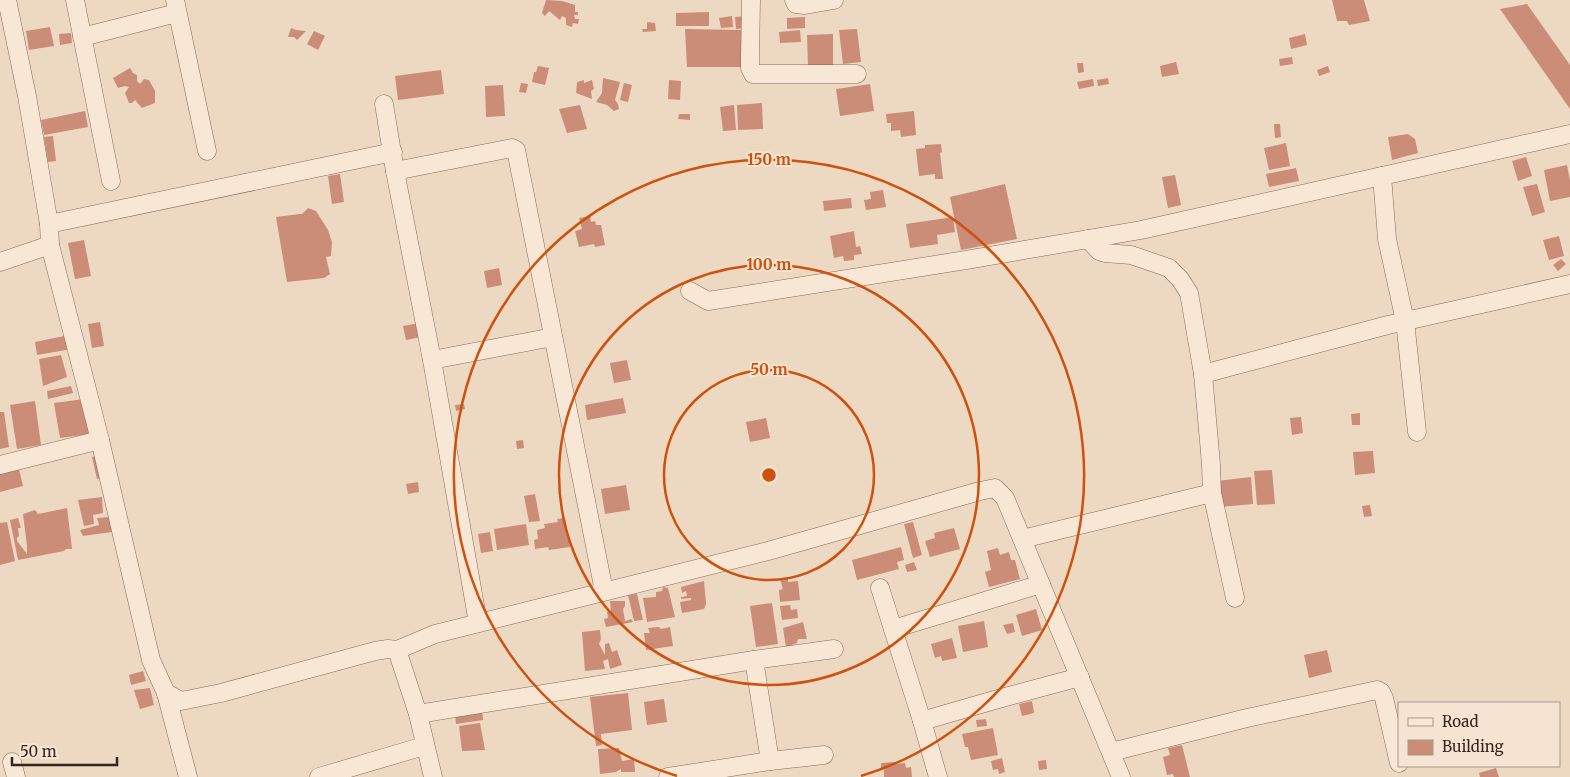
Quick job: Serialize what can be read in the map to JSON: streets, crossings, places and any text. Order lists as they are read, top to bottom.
{
  "legend": ["Road", "Building"],
  "scale_bar": "50 m",
  "rings": ["150 m", "100 m", "50 m"]
}
